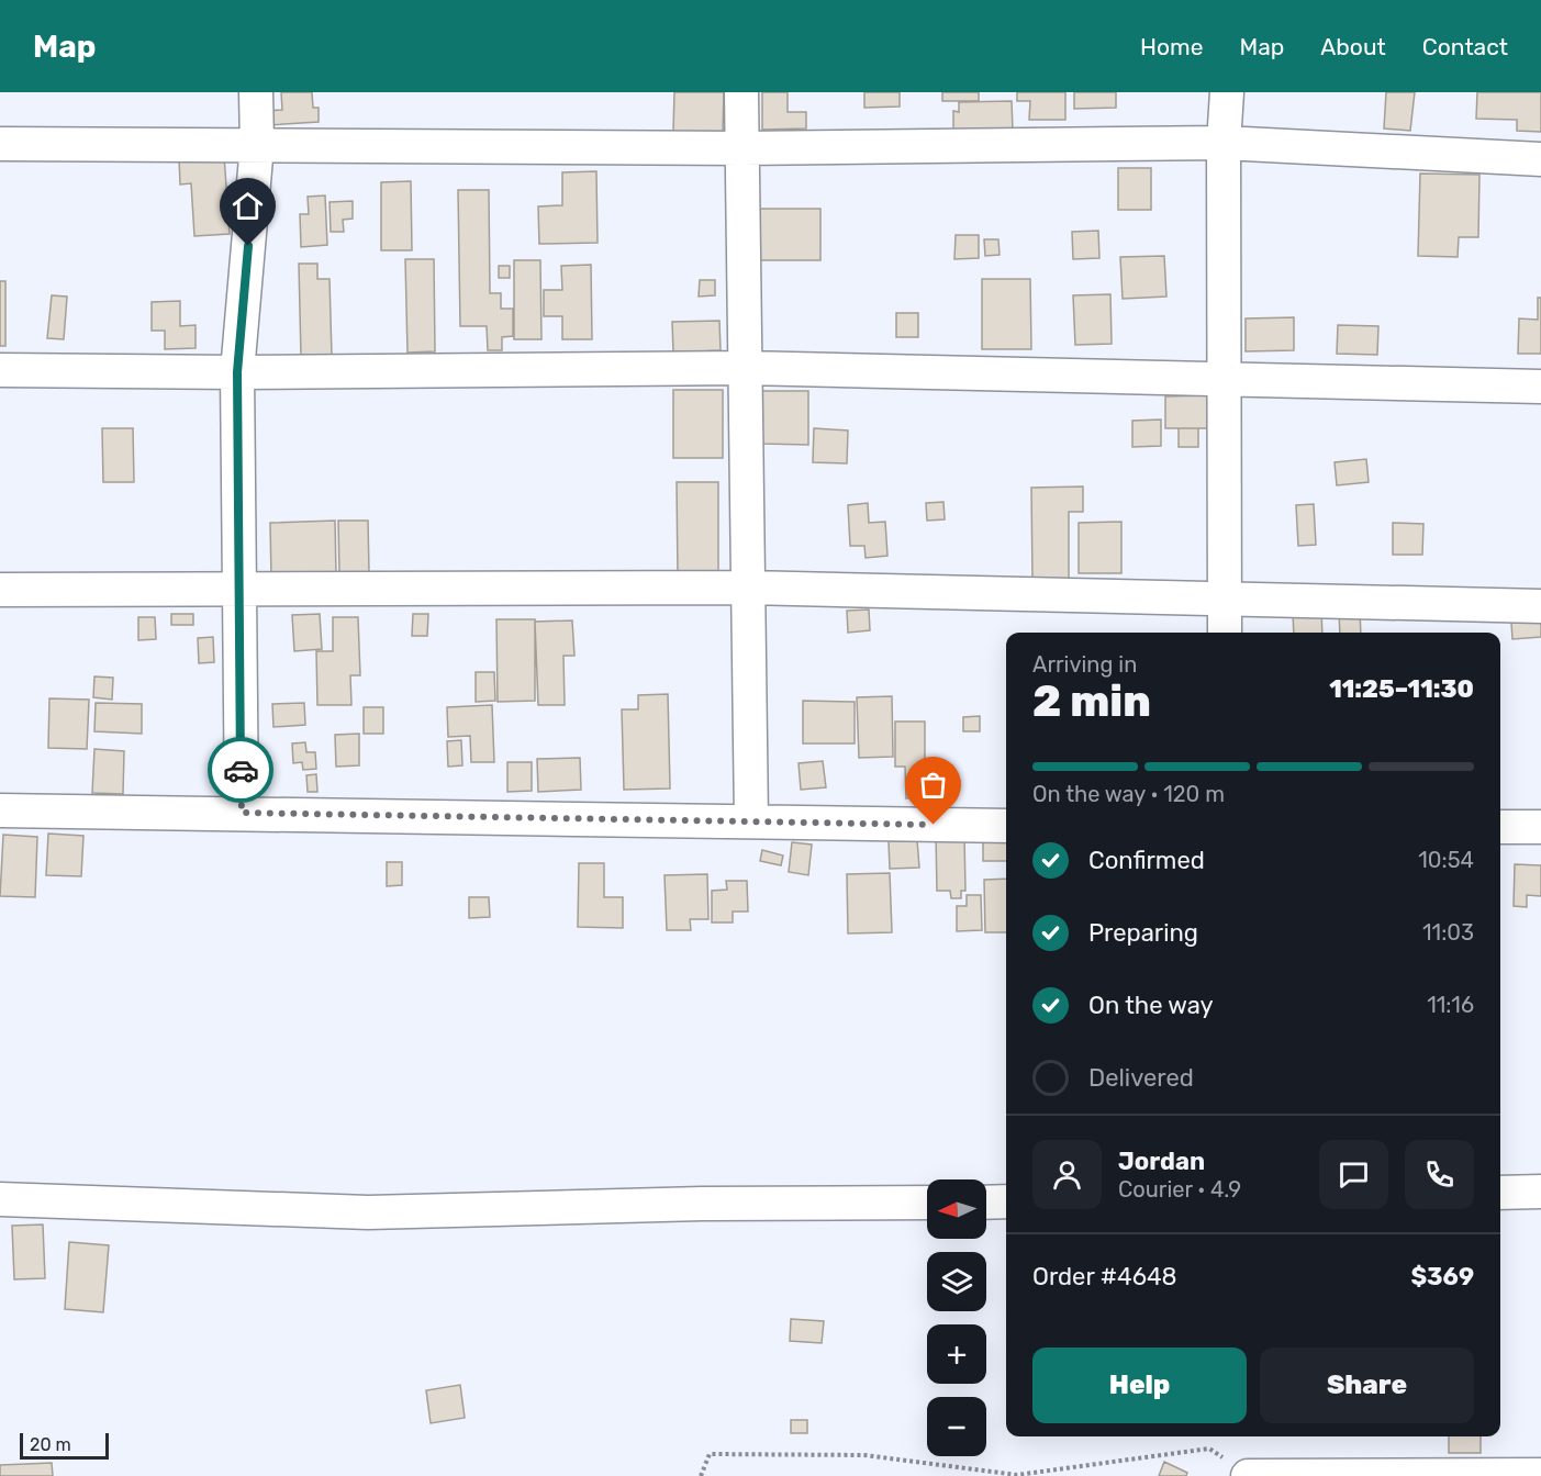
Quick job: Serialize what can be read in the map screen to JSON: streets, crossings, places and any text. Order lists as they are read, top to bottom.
{
  "scale_bar": "20 m",
  "north": "left",
  "page": {
    "header": "Map",
    "nav": [
      "Home",
      "Map",
      "About",
      "Contact"
    ],
    "heading": ["2 min", "Arriving in", "11:25–11:30"],
    "panel": [
      "Jordan",
      "Courier · 4.9",
      "Order #4648",
      "$369"
    ],
    "bar": "On the way · 120 m",
    "list": [
      ["Confirmed", "10:54"],
      ["Preparing", "11:03"],
      ["On the way", "11:16"],
      "Delivered"
    ],
    "map_buttons": ["+", "−"],
    "buttons": ["Help", "Share"],
    "scale": "20 m"
  }
}
